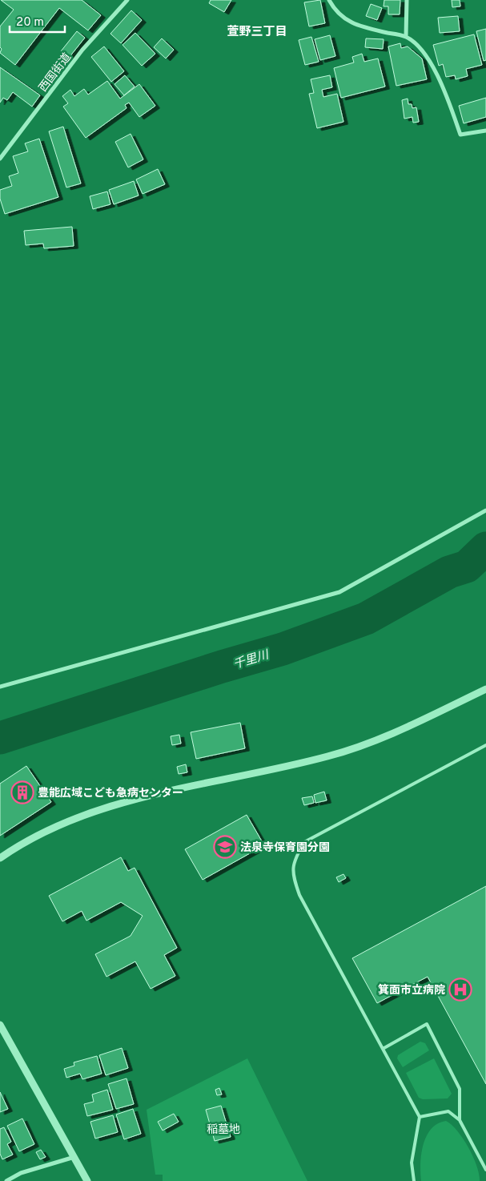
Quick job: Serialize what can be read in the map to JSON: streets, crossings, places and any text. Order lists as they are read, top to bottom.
{
  "streets": {
    "street": ["西国街道"]
  },
  "districts": ["萱野三丁目"],
  "water": ["千里川"],
  "parks": ["稲墓地"],
  "places": {
    "building": ["豊能広域こども急病センター"],
    "school or university": ["法泉寺保育園分園"],
    "hospital": ["箕面市立病院"]
  },
  "scale_bar": "20 m"
}
